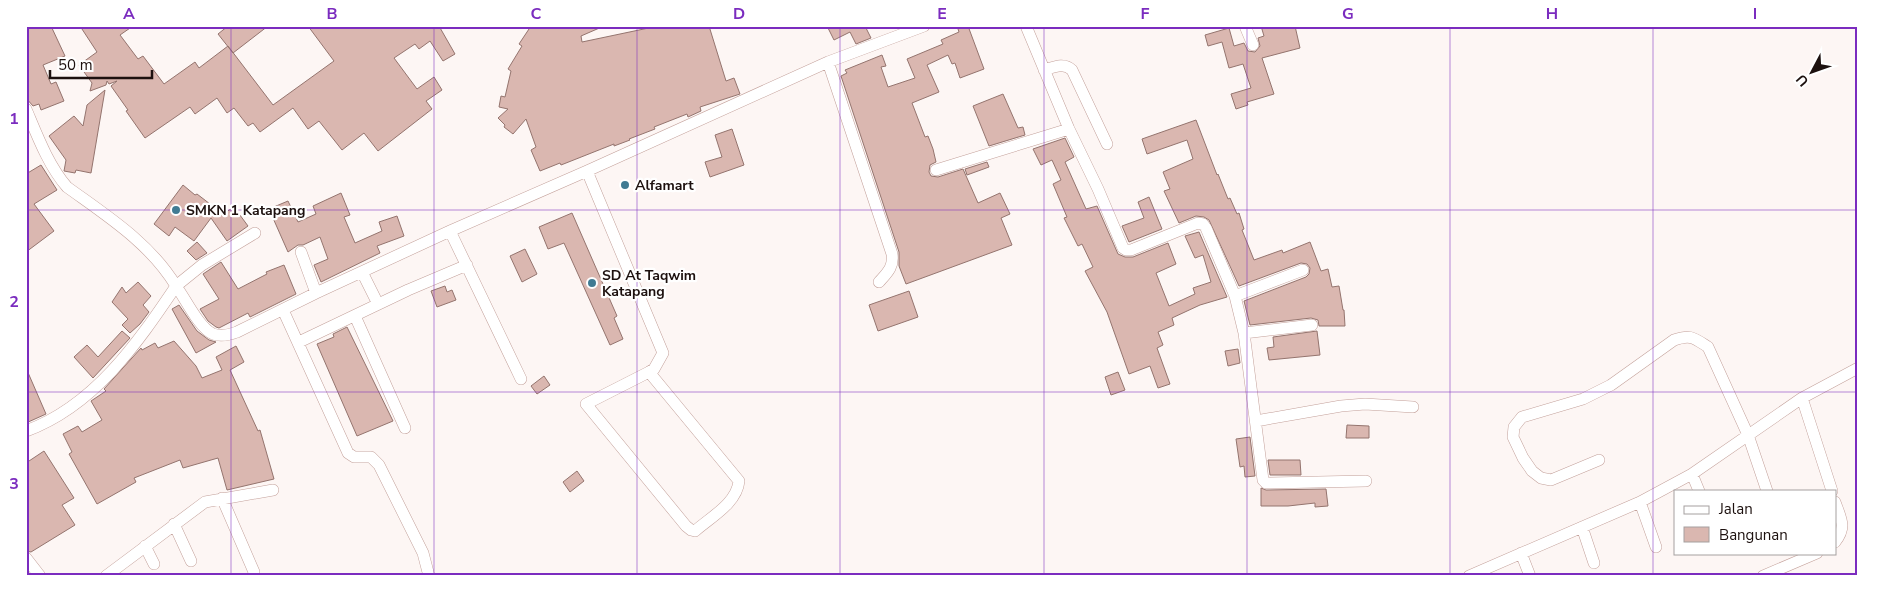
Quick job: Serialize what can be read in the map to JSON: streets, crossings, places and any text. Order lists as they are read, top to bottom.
{
  "places": ["Alfamart", "SMKN 1 Katapang", "SD At Taqwim Katapang"],
  "legend": ["Jalan", "Bangunan"],
  "scale_bar": "50 m",
  "north": "bottom left",
  "grid": {
    "columns": [
      "A",
      "B",
      "C",
      "D",
      "E",
      "F",
      "G",
      "H",
      "I"
    ],
    "rows": ["1", "2", "3"]
  }
}
